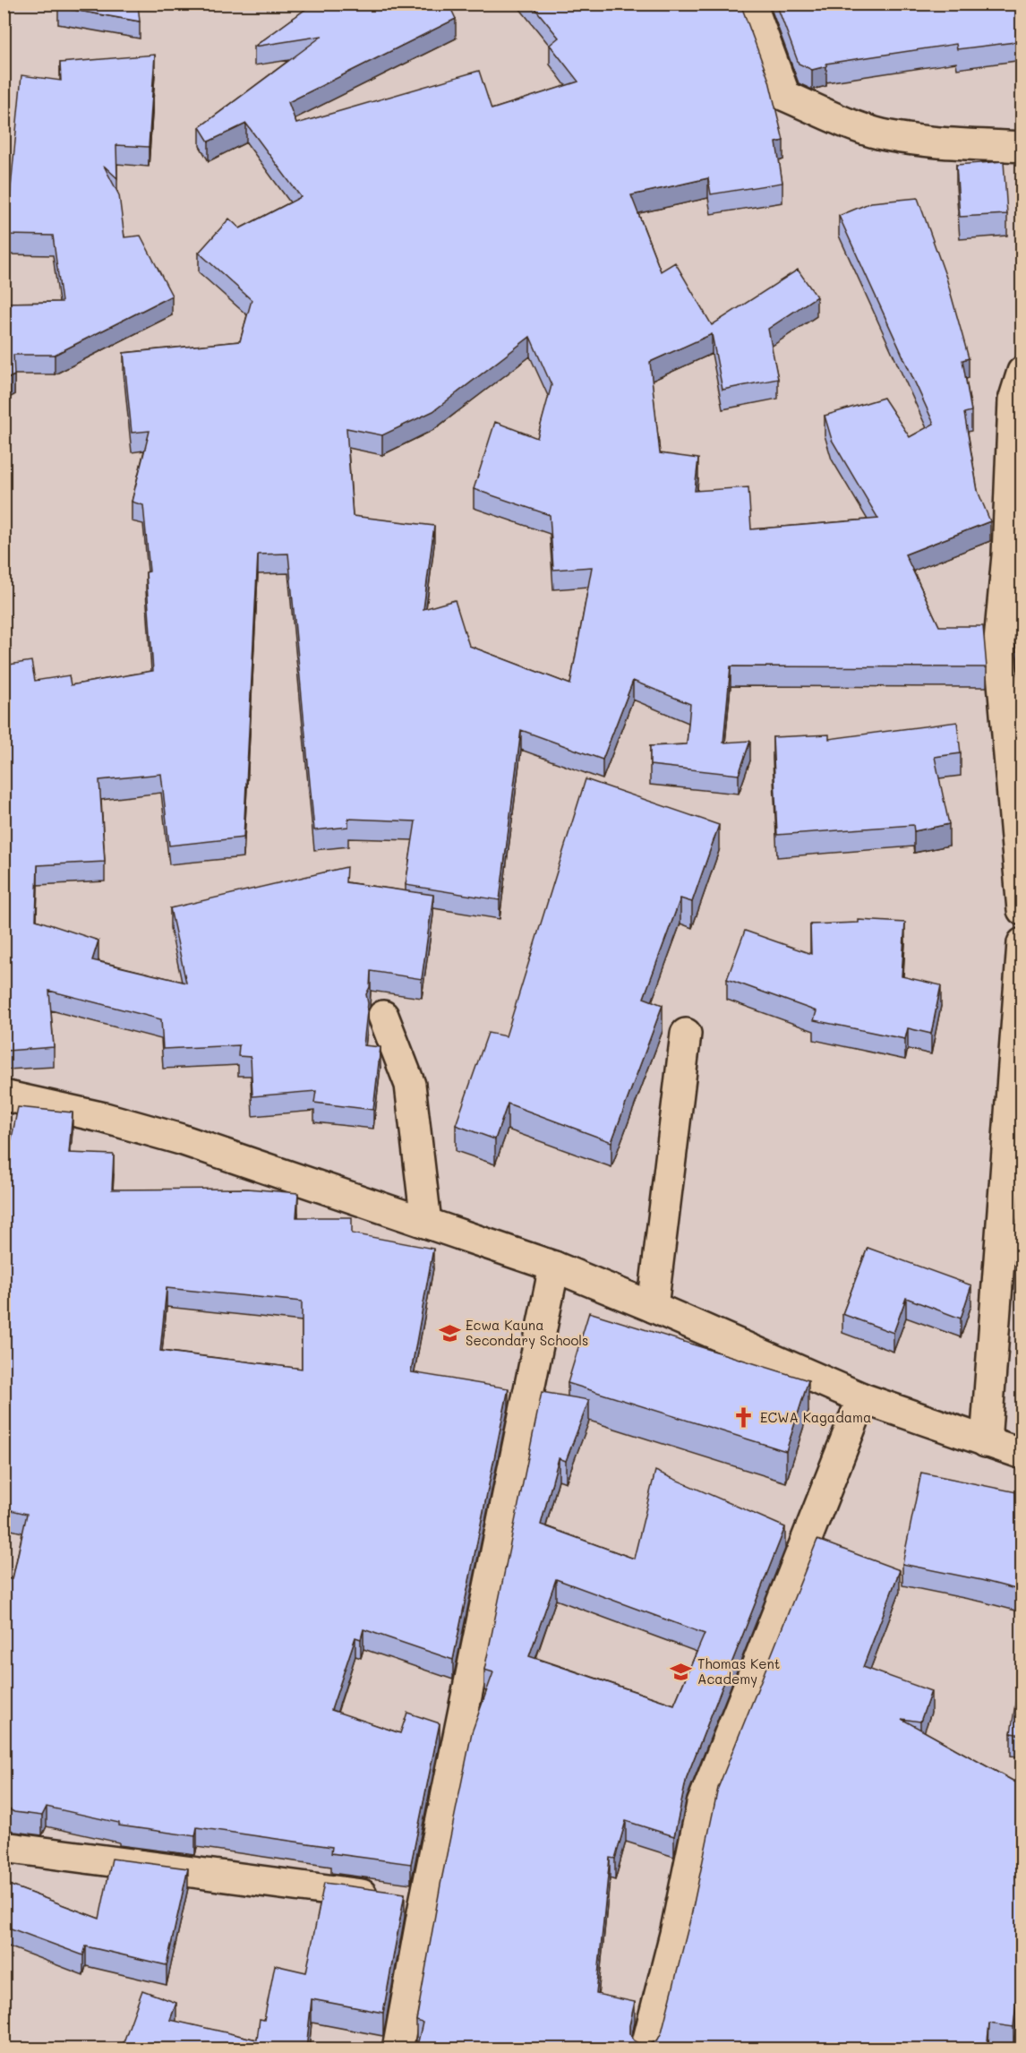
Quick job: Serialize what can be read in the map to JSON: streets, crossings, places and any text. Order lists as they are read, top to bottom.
{
  "places": {
    "school or university": ["Ecwa Kauna Secondary Schools", "Thomas Kent Academy"],
    "church": ["ECWA Kagadama"]
  }
}
